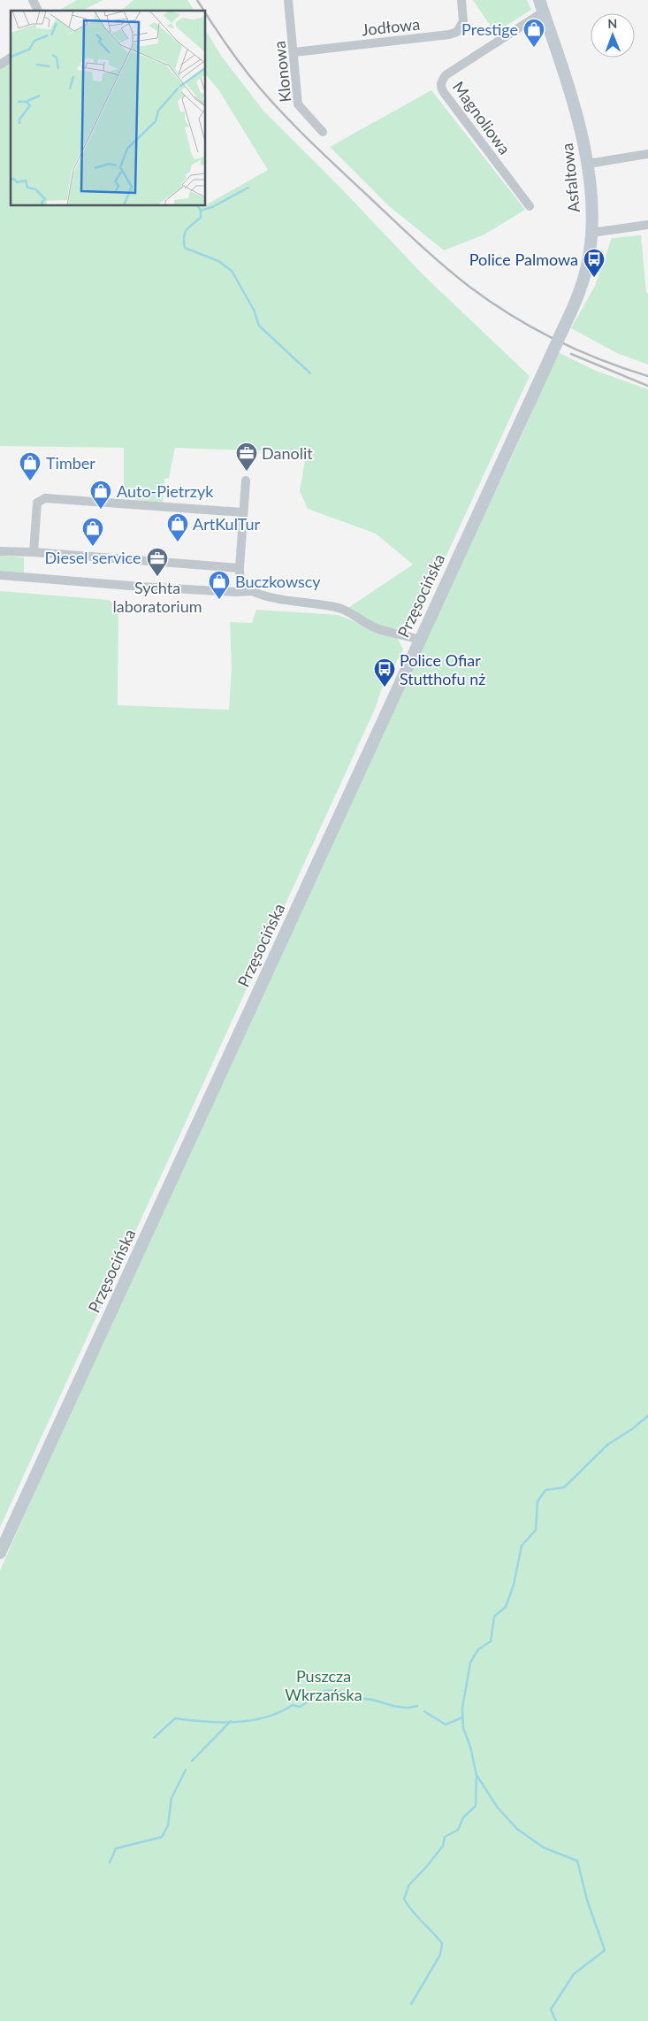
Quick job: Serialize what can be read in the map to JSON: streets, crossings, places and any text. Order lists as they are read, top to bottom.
{
  "streets": {
    "street": [
      "Jodłowa",
      "Klonowa",
      "Magnoliowa",
      "Asfaltowa",
      "Przęsocińska"
    ]
  },
  "crossings": [
    ["Jodłowa", "Klonowa"],
    ["Magnoliowa", "Asfaltowa"],
    ["Asfaltowa", "Przęsocińska"]
  ],
  "parks": ["Puszcza Wkrzańska"],
  "places": {
    "shop": [
      "Prestige",
      "Timber",
      "Auto-Pietrzyk",
      "ArtKulTur",
      "Diesel service",
      "Buczkowscy"
    ],
    "bus stop": ["Police Palmowa", "Police Ofiar Stutthofu nż"],
    "office": ["Danolit", "Sychta laboratorium"]
  },
  "north": "top"
}
